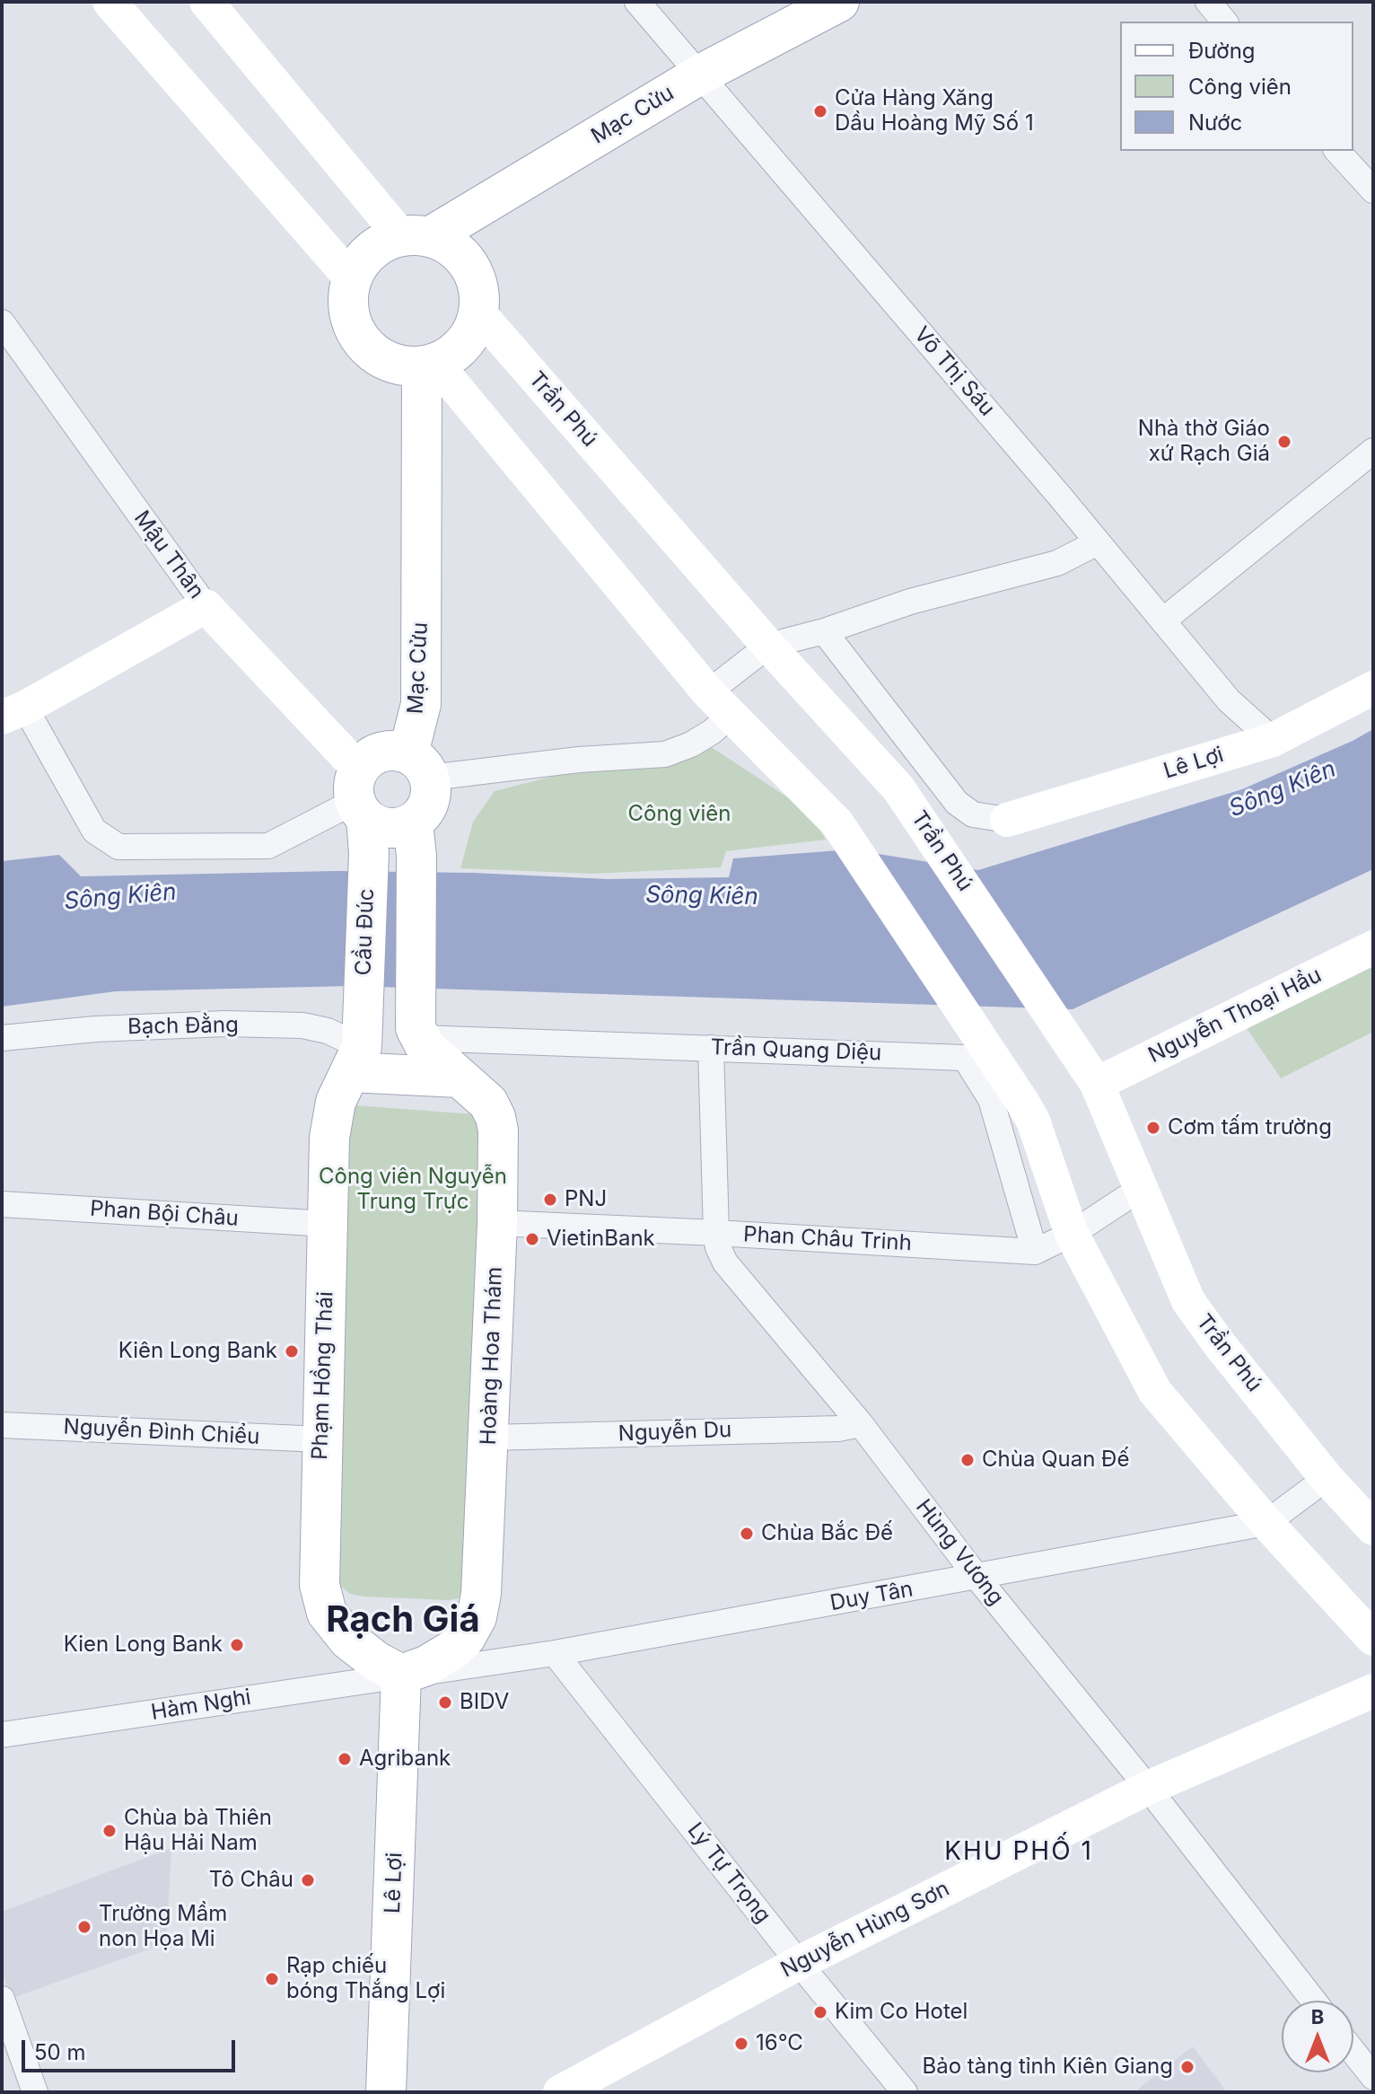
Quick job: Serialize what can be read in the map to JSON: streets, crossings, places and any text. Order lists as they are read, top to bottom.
{
  "streets": {
    "main road": [
      "Mạc Cửu",
      "Trần Phú",
      "Mậu Thân",
      "Lê Lợi",
      "Cầu Đúc",
      "Nguyễn Thoại Hầu",
      "Hoàng Hoa Thám",
      "Phạm Hồng Thái",
      "Nguyễn Hùng Sơn"
    ],
    "street": [
      "Võ Thị Sáu",
      "Bạch Đằng",
      "Trần Quang Diệu",
      "Phan Bội Châu",
      "Phan Châu Trinh",
      "Nguyễn Đình Chiểu",
      "Nguyễn Du",
      "Hùng Vương",
      "Duy Tân",
      "Hàm Nghi",
      "Lý Tự Trọng"
    ]
  },
  "crossings": [
    ["Mạc Cửu", "Võ Thị Sáu"],
    ["Mạc Cửu", "Trần Phú"],
    ["Võ Thị Sáu", "Lê Lợi"],
    ["Trần Phú", "Nguyễn Thoại Hầu"],
    ["Trần Phú", "Phan Châu Trinh"],
    ["Trần Phú", "Duy Tân"],
    ["Mậu Thân", "Cầu Đúc"],
    ["Lê Lợi", "Hoàng Hoa Thám"],
    ["Lê Lợi", "Phạm Hồng Thái"],
    ["Lê Lợi", "Duy Tân"],
    ["Lê Lợi", "Hàm Nghi"],
    ["Cầu Đúc", "Bạch Đằng"],
    ["Cầu Đúc", "Phạm Hồng Thái"],
    ["Bạch Đằng", "Phạm Hồng Thái"],
    ["Trần Quang Diệu", "Phan Châu Trinh"],
    ["Trần Quang Diệu", "Hoàng Hoa Thám"],
    ["Trần Quang Diệu", "Hùng Vương"],
    ["Phan Bội Châu", "Phạm Hồng Thái"],
    ["Phan Châu Trinh", "Hoàng Hoa Thám"],
    ["Phan Châu Trinh", "Hùng Vương"],
    ["Hoàng Hoa Thám", "Phạm Hồng Thái"],
    ["Hoàng Hoa Thám", "Nguyễn Du"],
    ["Hoàng Hoa Thám", "Duy Tân"],
    ["Hoàng Hoa Thám", "Hàm Nghi"],
    ["Phạm Hồng Thái", "Nguyễn Đình Chiểu"],
    ["Phạm Hồng Thái", "Duy Tân"],
    ["Phạm Hồng Thái", "Hàm Nghi"],
    ["Nguyễn Du", "Hùng Vương"],
    ["Hùng Vương", "Duy Tân"],
    ["Hùng Vương", "Nguyễn Hùng Sơn"],
    ["Duy Tân", "Hàm Nghi"],
    ["Duy Tân", "Lý Tự Trọng"],
    ["Lý Tự Trọng", "Nguyễn Hùng Sơn"]
  ],
  "districts": ["Rạch Giá", "KHU PHỐ 1"],
  "water": ["Sông Kiên"],
  "parks": ["Công viên", "Công viên Nguyễn Trung Trực"],
  "places": [
    "Cửa Hàng Xăng Dầu Hoàng Mỹ Số 1",
    "Nhà thờ Giáo xứ Rạch Giá",
    "Cơm tấm trường",
    "PNJ",
    "VietinBank",
    "Kiên Long Bank",
    "Chùa Quan Đế",
    "Chùa Bắc Đế",
    "Kien Long Bank",
    "BIDV",
    "Agribank",
    "Chùa bà Thiên Hậu Hải Nam",
    "Tô Châu",
    "Trường Mầm non Họa Mi",
    "Rạp chiếu bóng Thắng Lợi",
    "Kim Co Hotel",
    "16°C",
    "Bảo tàng tỉnh Kiên Giang"
  ],
  "legend": ["Đường", "Công viên", "Nước"],
  "scale_bar": "50 m",
  "north": "top"
}
